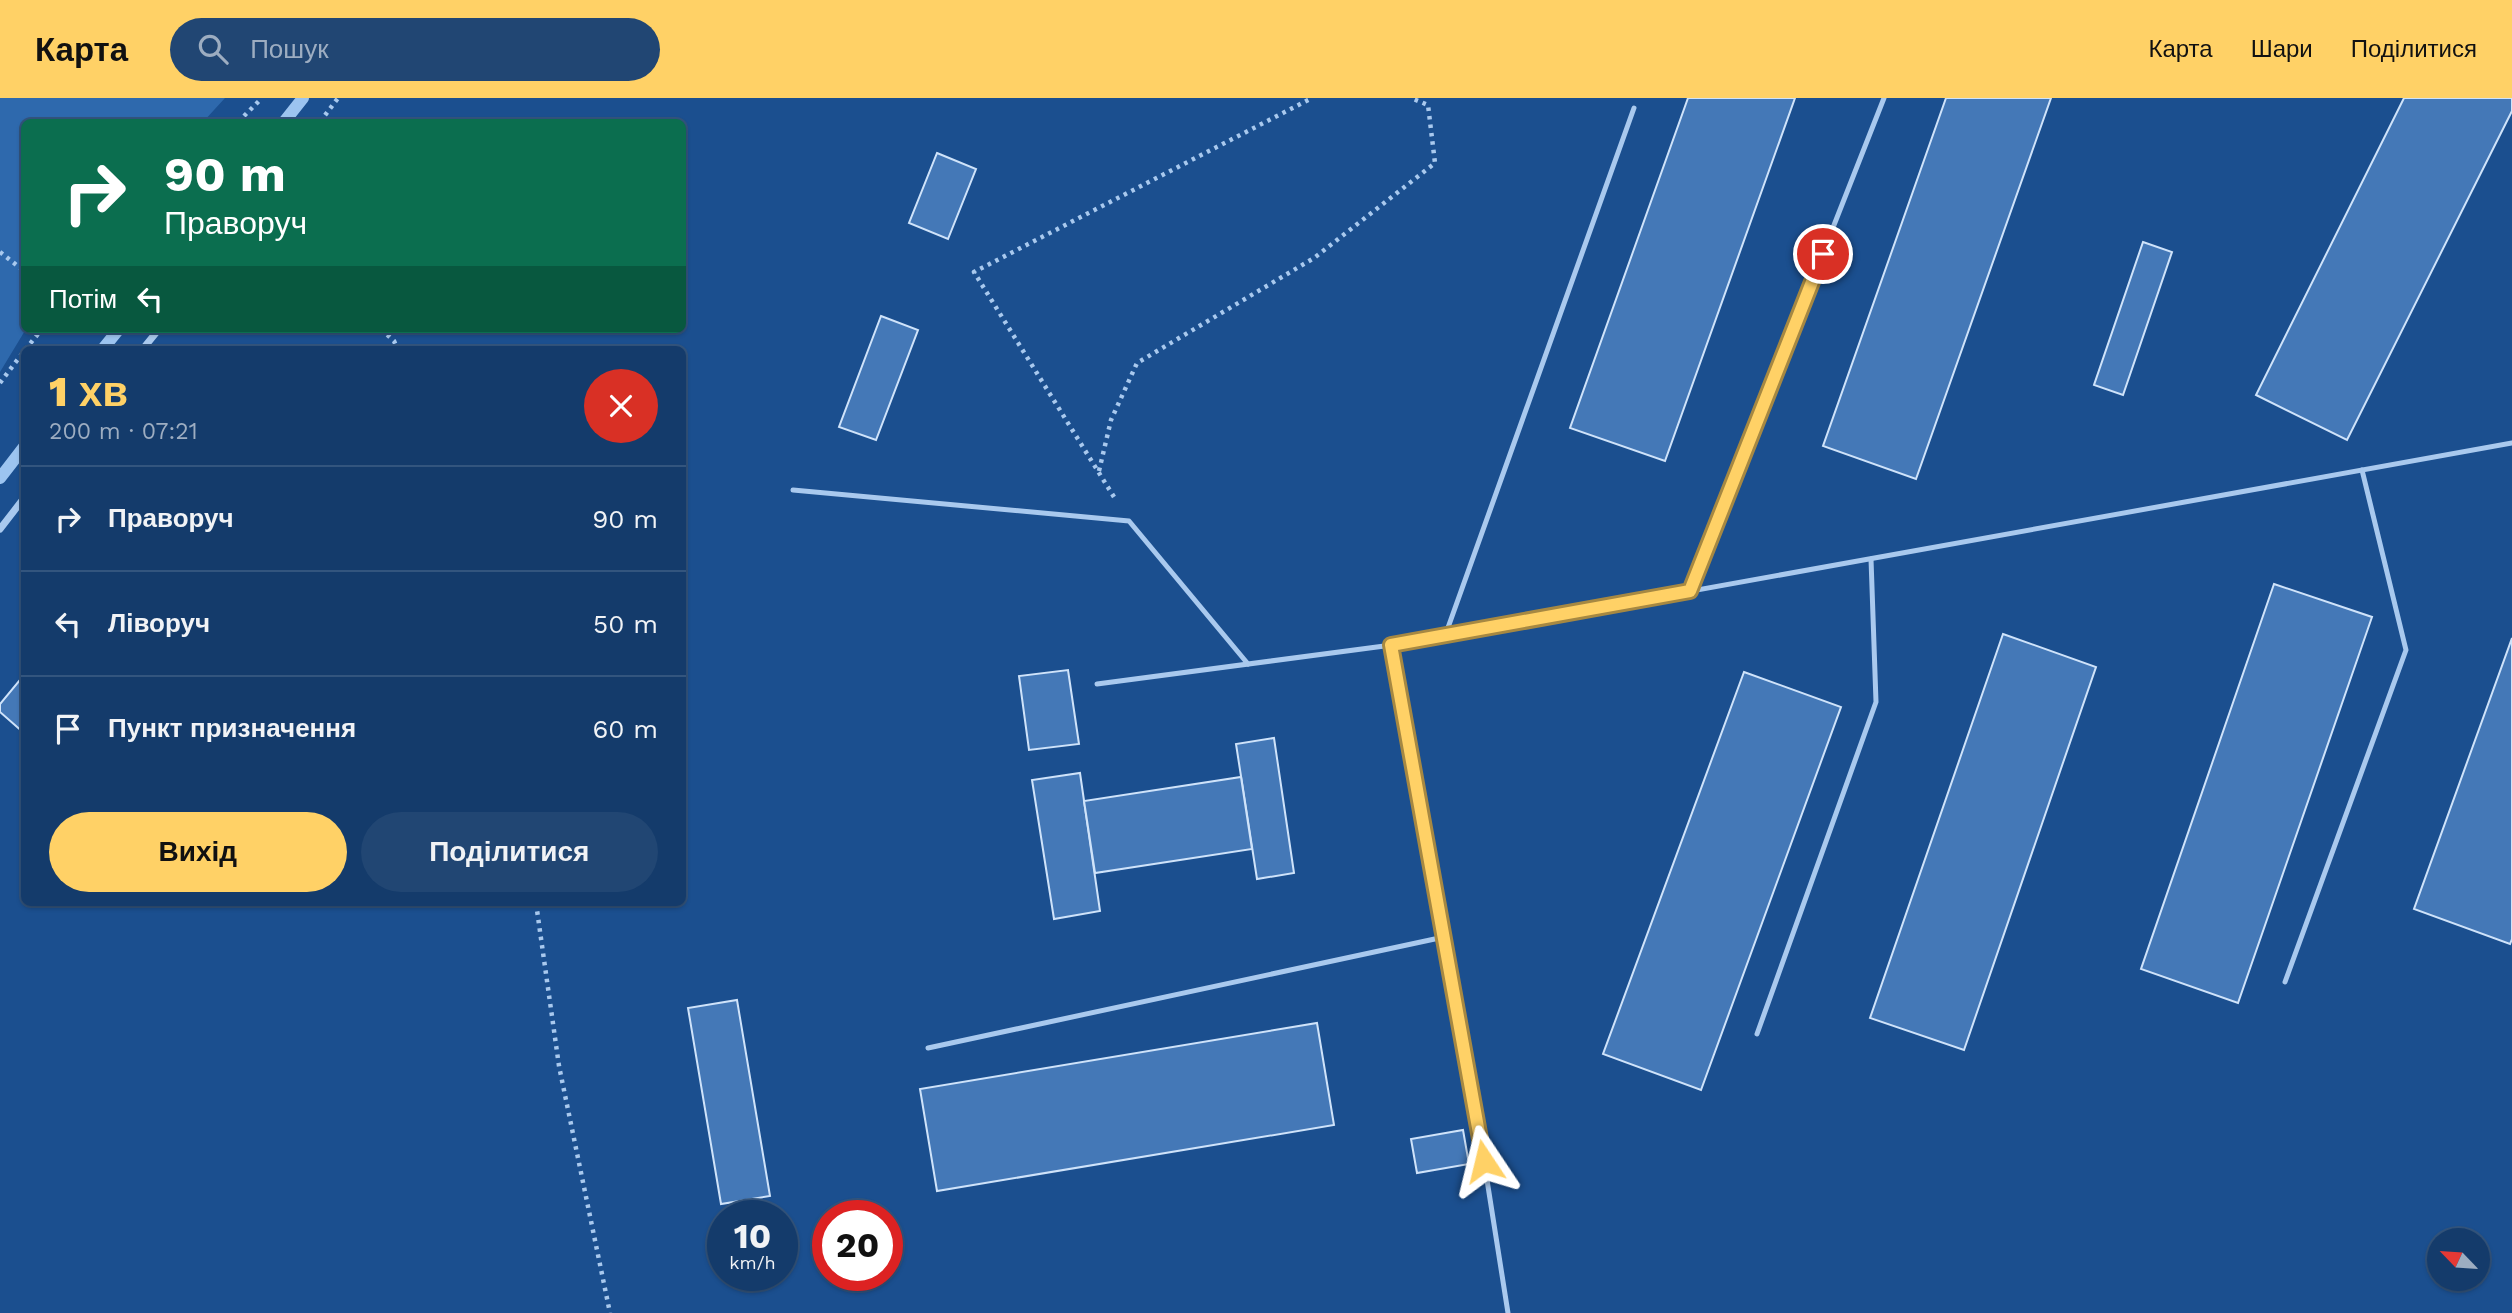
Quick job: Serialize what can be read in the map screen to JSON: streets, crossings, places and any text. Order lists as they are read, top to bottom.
{
  "north": "top left",
  "page": {
    "header": "Карта",
    "search": "Пошук",
    "nav": ["Карта", "Шари", "Поділитися"],
    "turn": ["90 m", "Праворуч"],
    "then": "Потім",
    "heading": ["1 хв", "200 m · 07:21"],
    "list": [
      {
        "name": "Праворуч",
        "value": "90 m"
      },
      {
        "name": "Ліворуч",
        "value": "50 m"
      },
      {
        "name": "Пункт призначення",
        "value": "60 m"
      }
    ],
    "buttons": ["Вихід", "Поділитися"],
    "speed": "10 km/h",
    "limit": "20"
  }
}
